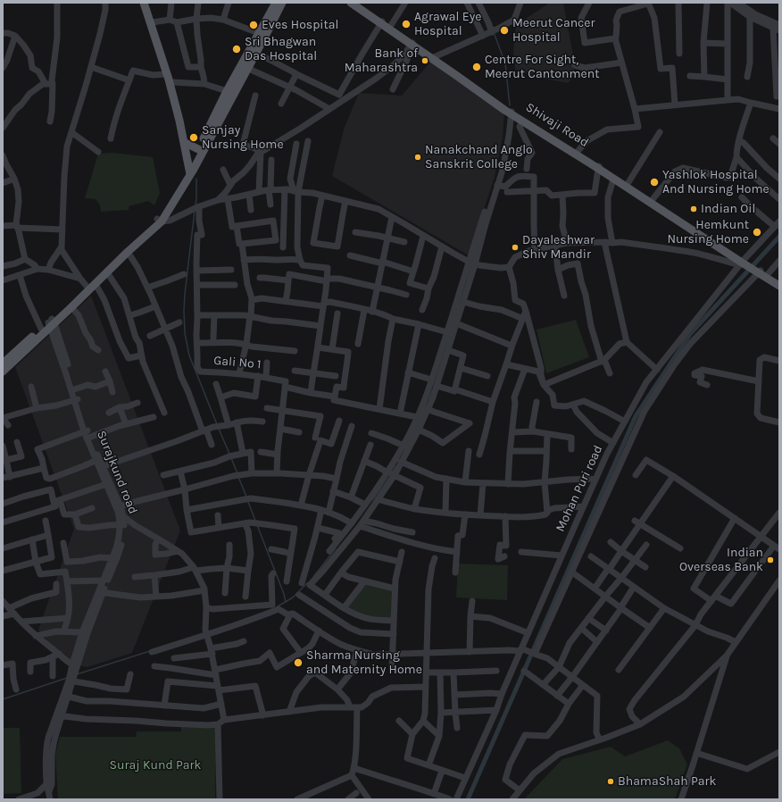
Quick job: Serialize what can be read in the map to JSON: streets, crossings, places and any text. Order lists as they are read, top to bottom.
{
  "streets": {
    "main road": ["Shivaji Road"],
    "street": ["Gali No 1", "Surajkund road", "Mohan Puri road"]
  },
  "crossings": [
    ["Shivaji Road", "Mohan Puri road"]
  ],
  "parks": ["Suraj Kund Park"],
  "places": [
    "Agrawal Eye Hospital",
    "Eves Hospital",
    "Meerut Cancer Hospital",
    "Sri Bhagwan Das Hospital",
    "Bank of Maharashtra",
    "Centre For Sight, Meerut Cantonment",
    "Sanjay Nursing Home",
    "Nanakchand Anglo Sanskrit College",
    "Yashlok Hospital And Nursing Home",
    "Indian Oil",
    "Hemkunt Nursing Home",
    "Dayaleshwar Shiv Mandir",
    "Indian Overseas Bank",
    "Sharma Nursing and Maternity Home",
    "BhamaShah Park"
  ]
}
